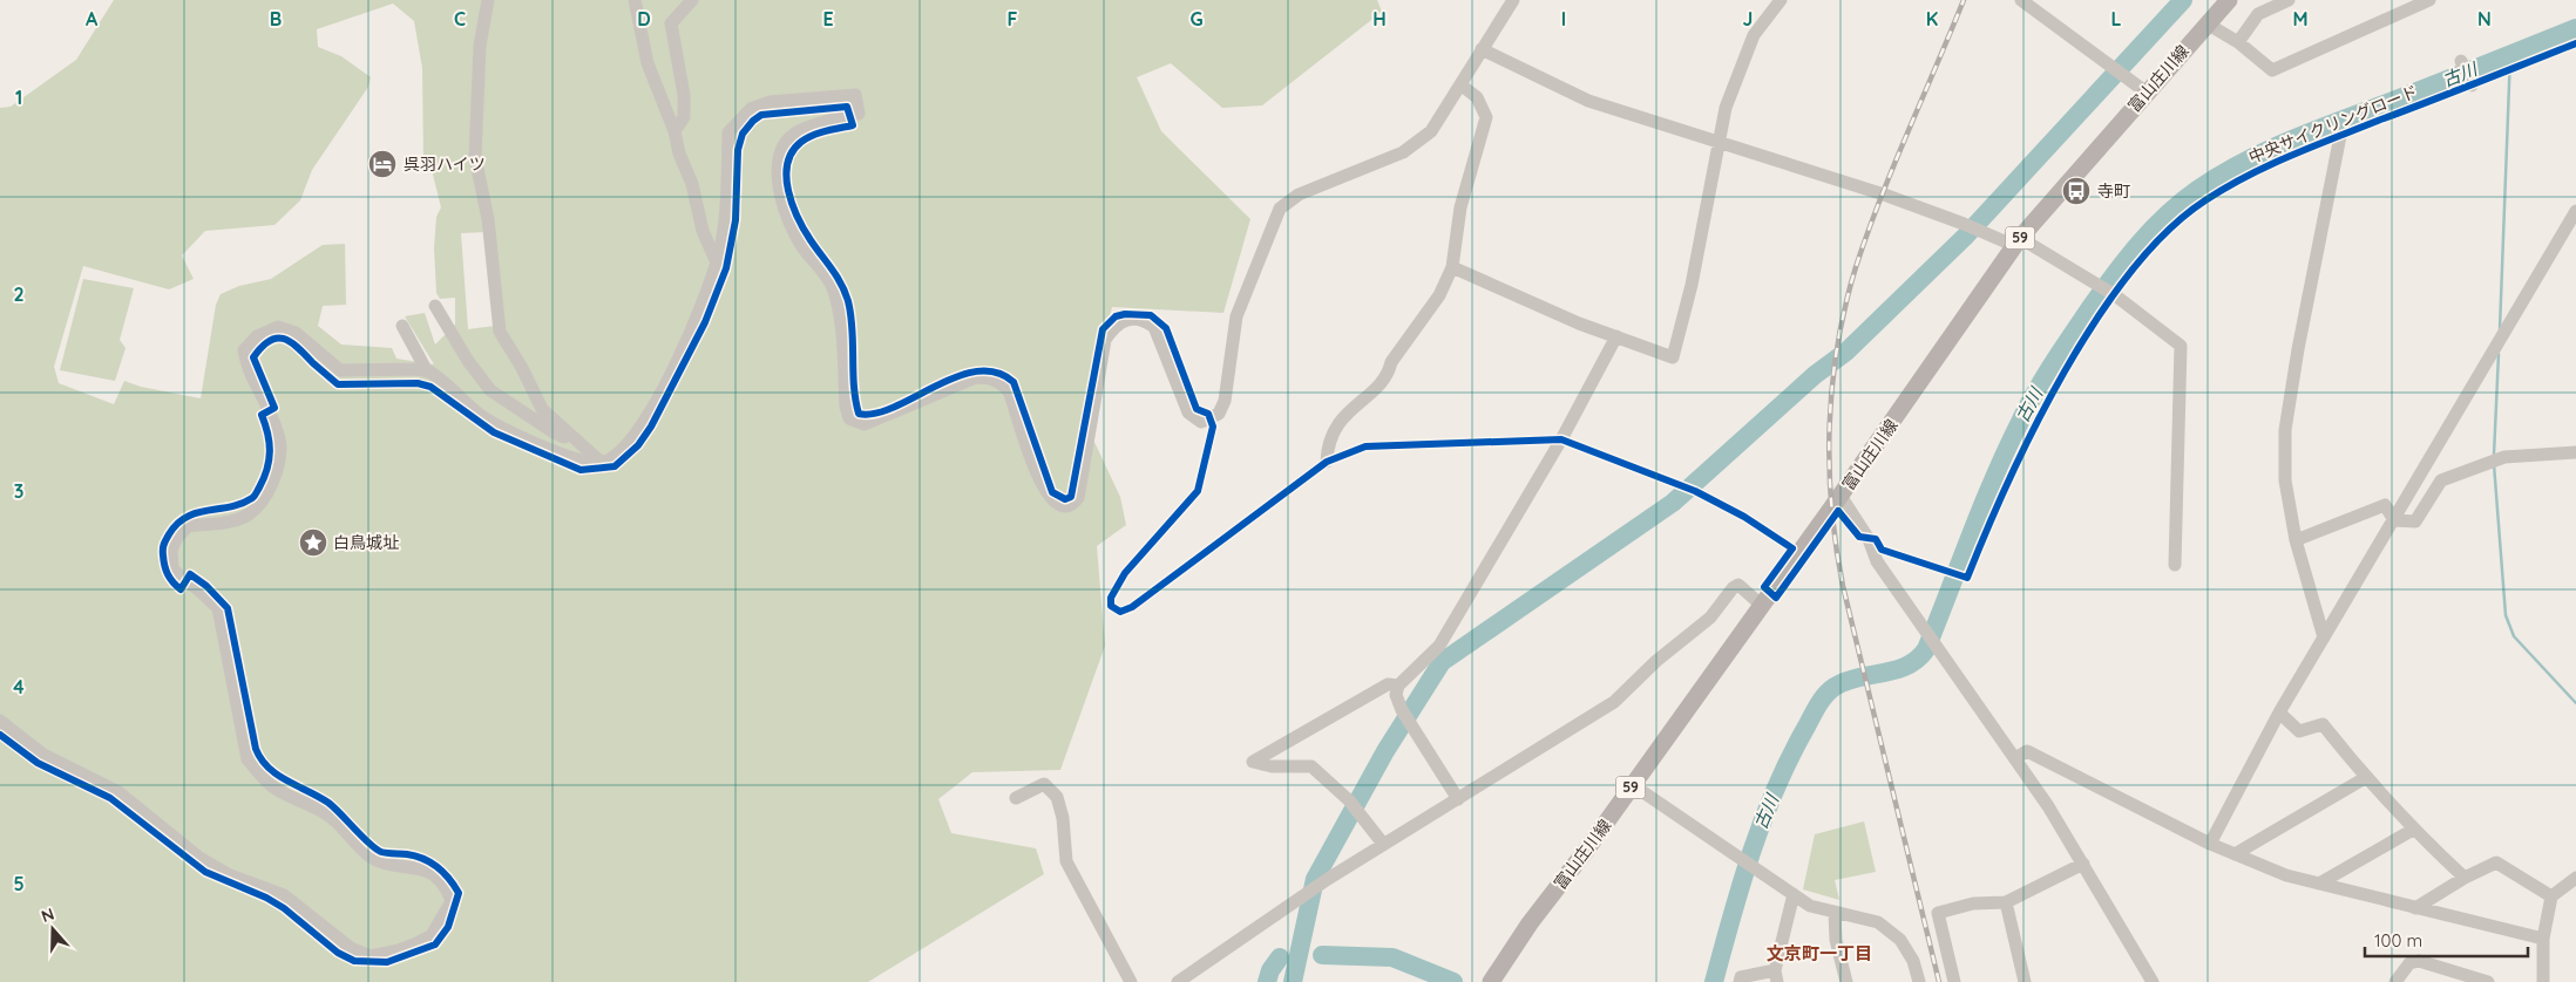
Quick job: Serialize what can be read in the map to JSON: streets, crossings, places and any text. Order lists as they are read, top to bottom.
{
  "streets": {
    "main road": ["富山庄川線", "59"],
    "cycle path": ["中央サイクリングロード"]
  },
  "districts": ["文京町一丁目"],
  "water": ["古川"],
  "places": {
    "hotel": ["呉羽ハイツ"],
    "bus stop": ["寺町"],
    "place": ["白鳥城址"]
  },
  "scale_bar": "100 m",
  "north": "top",
  "grid": {
    "columns": [
      "A",
      "B",
      "C",
      "D",
      "E",
      "F",
      "G",
      "H",
      "I",
      "J",
      "K",
      "L",
      "M",
      "N"
    ],
    "rows": [
      "1",
      "2",
      "3",
      "4",
      "5"
    ]
  }
}
